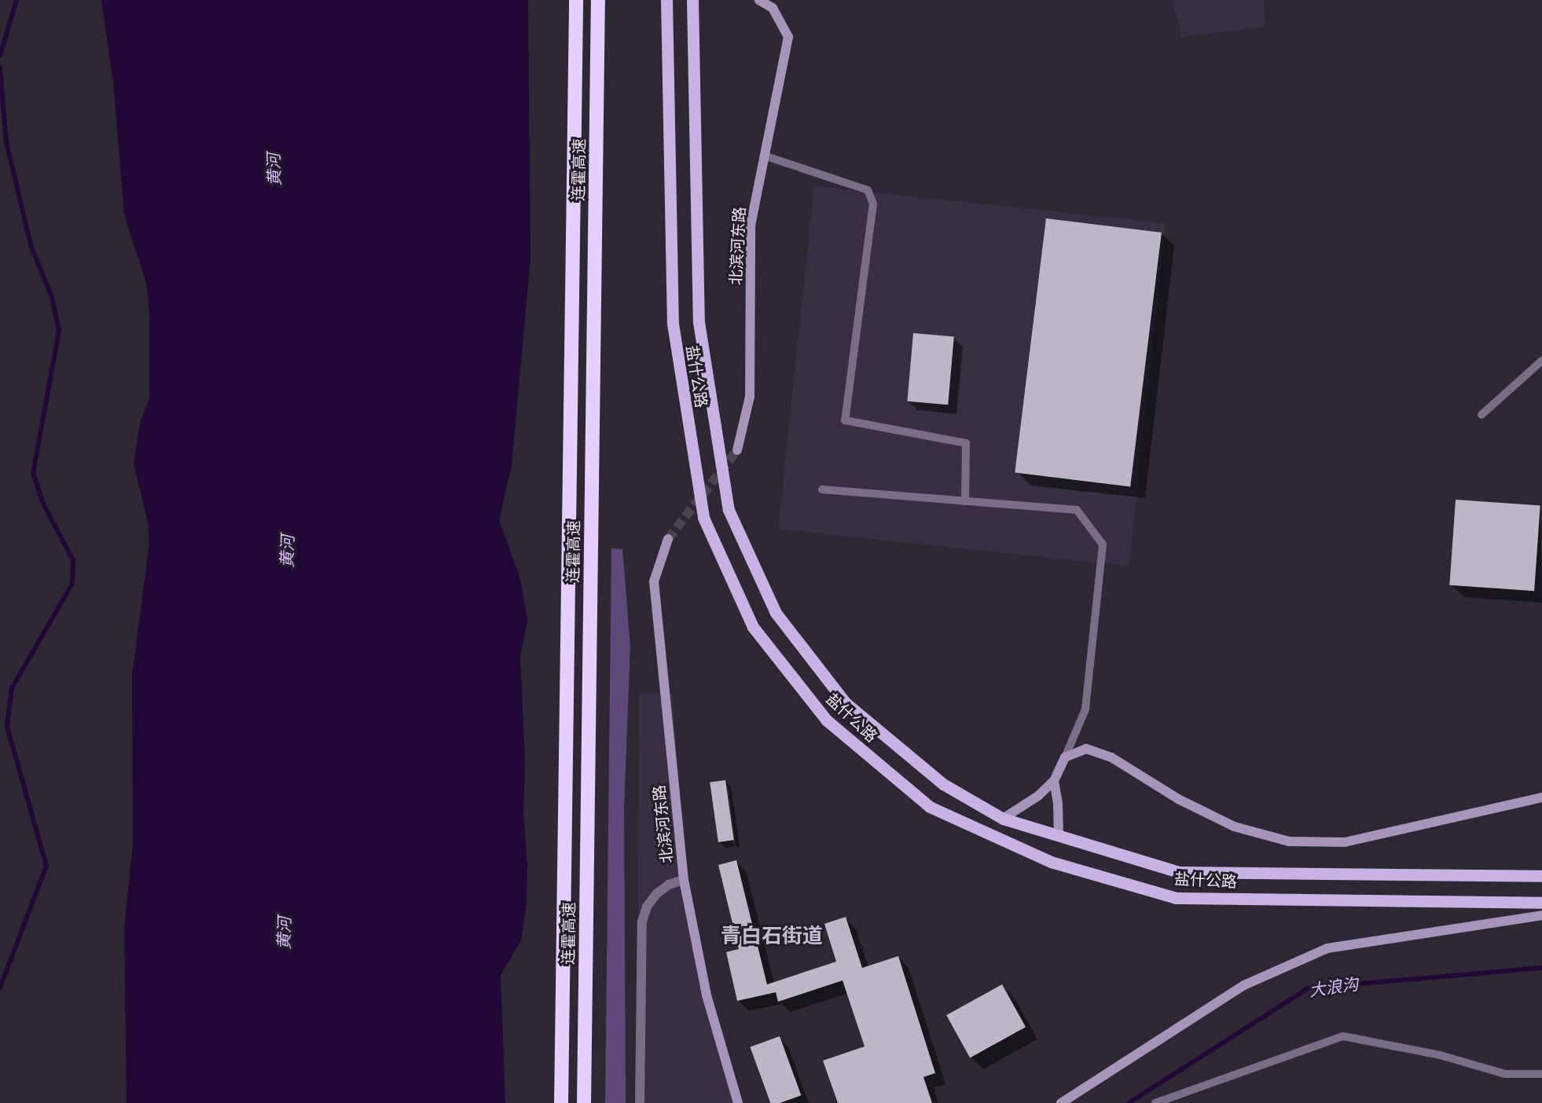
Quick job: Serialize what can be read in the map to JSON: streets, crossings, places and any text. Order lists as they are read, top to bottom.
{
  "streets": {
    "highway": ["连霍高速"],
    "main road": ["盐什公路"],
    "street": ["北滨河东路"]
  },
  "districts": ["青白石街道"],
  "water": ["黄河", "大浪沟"]
}
